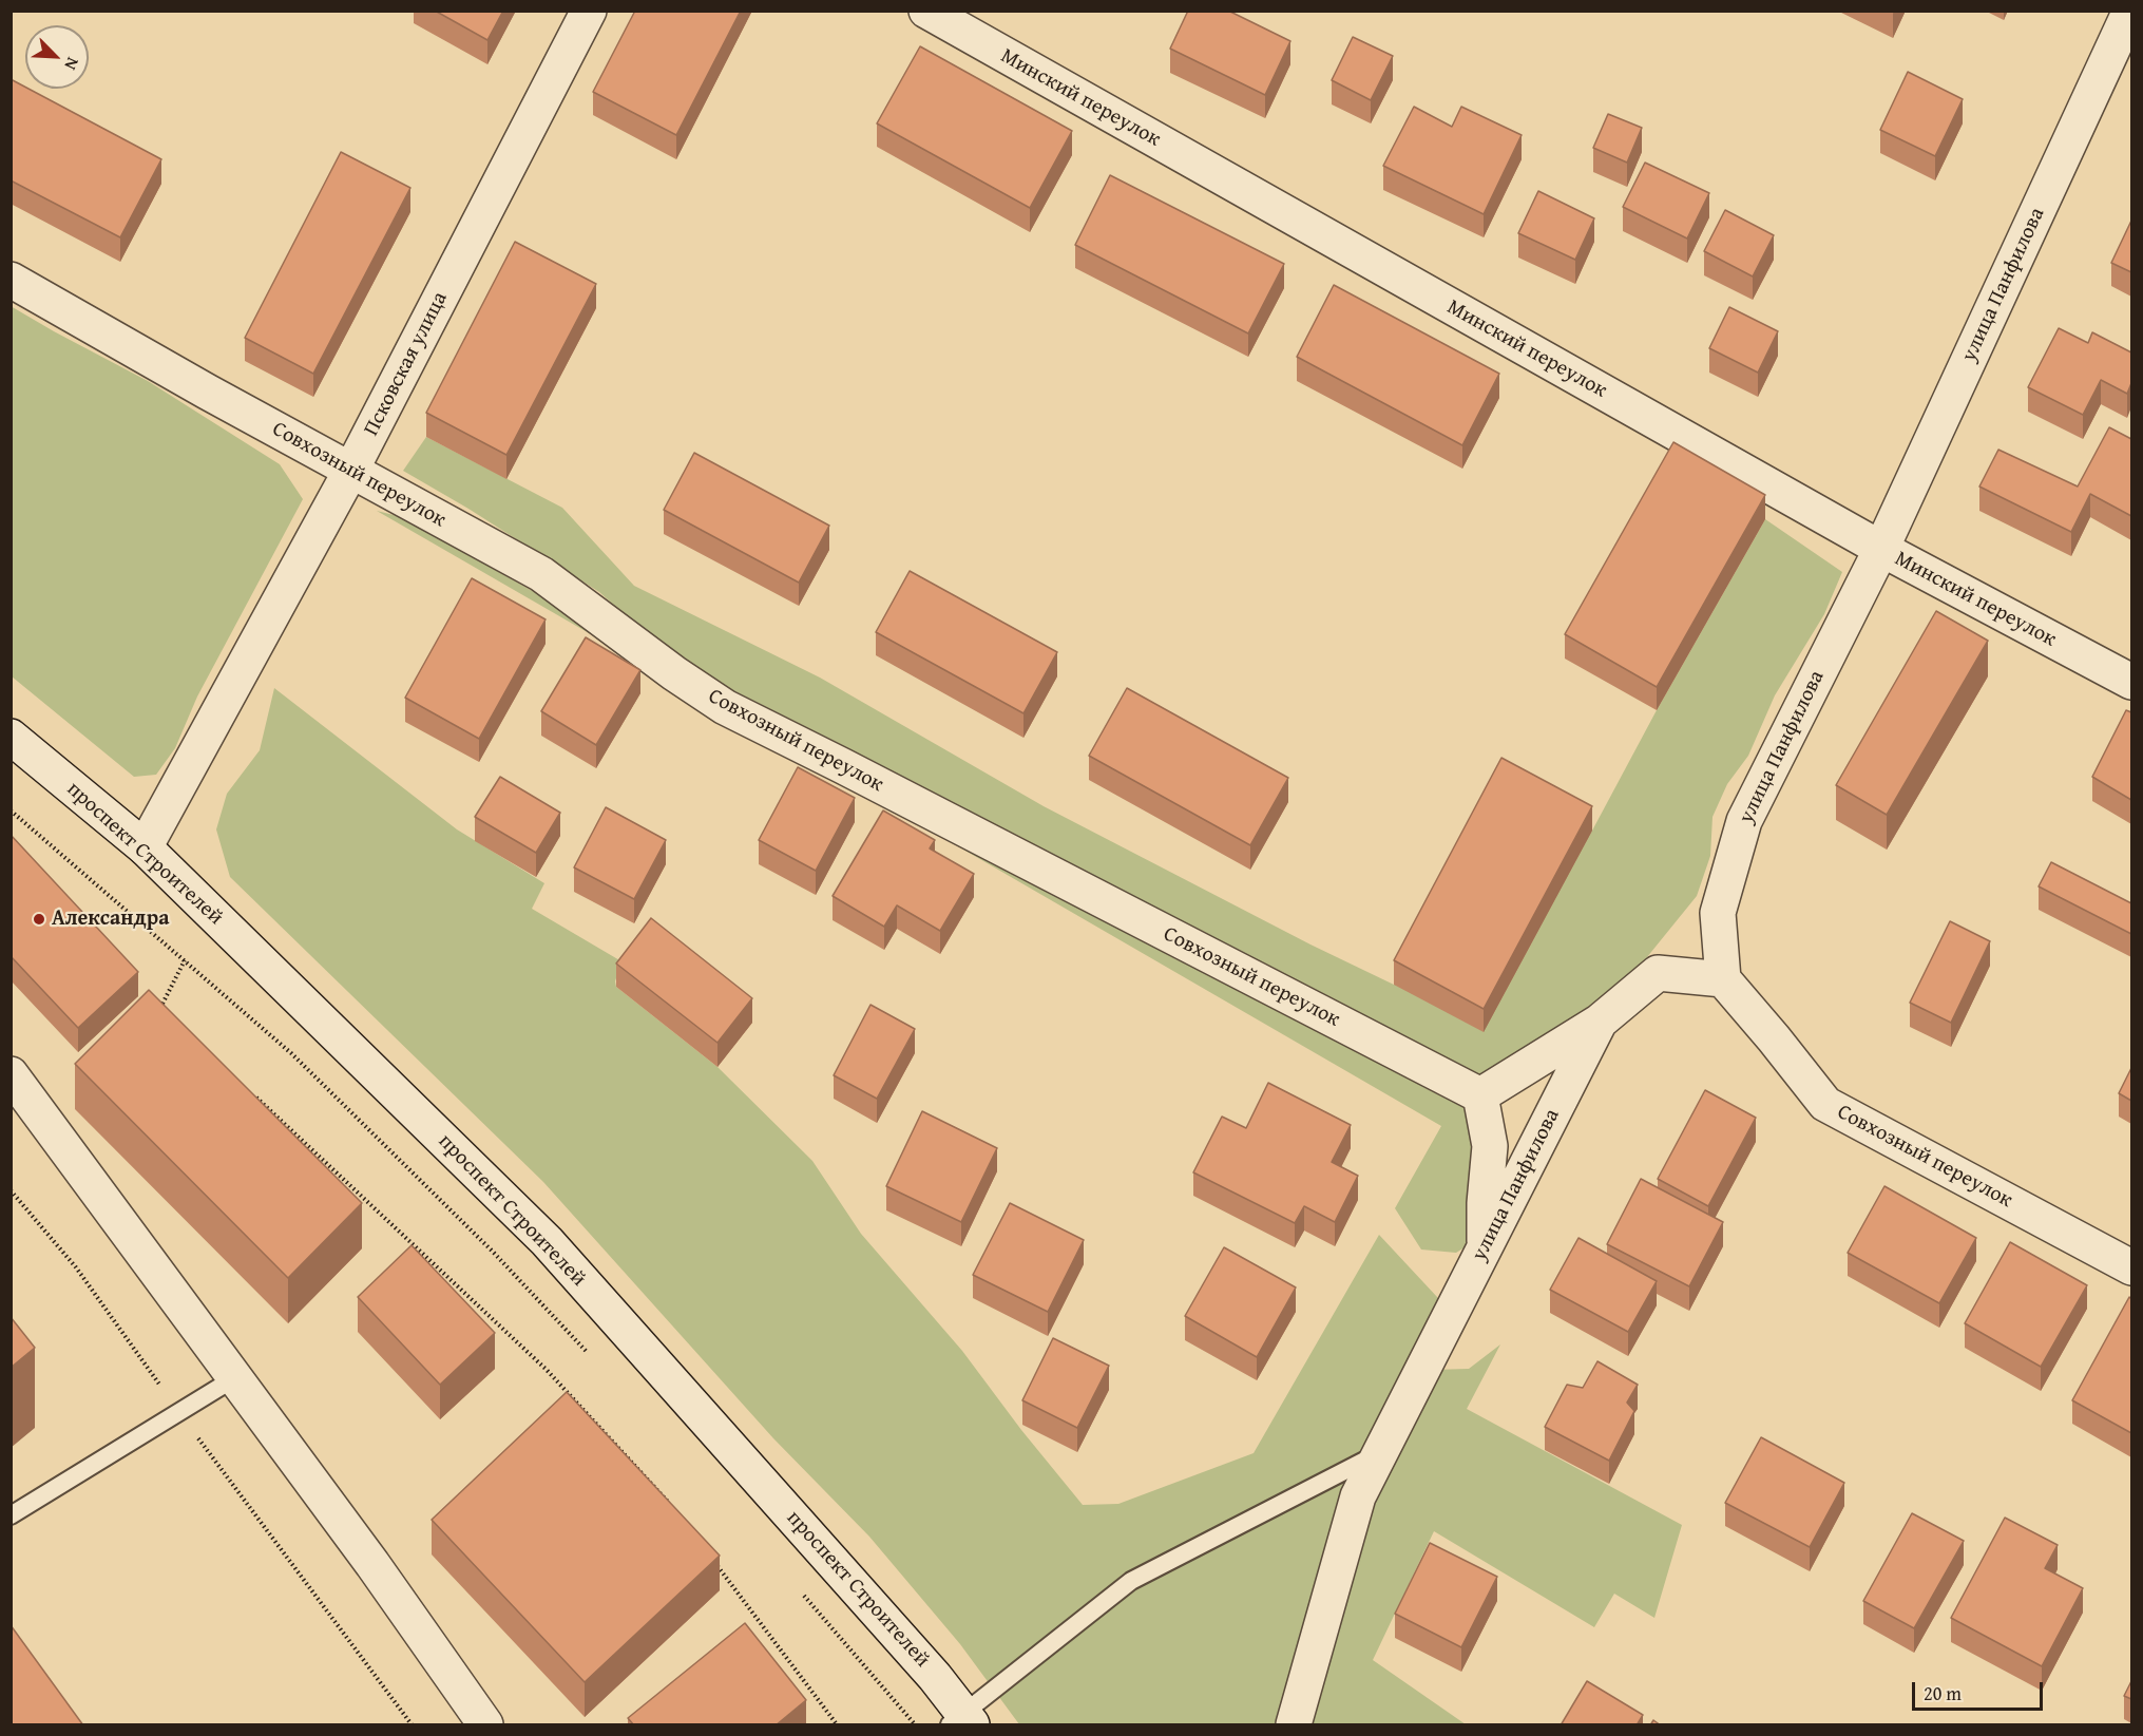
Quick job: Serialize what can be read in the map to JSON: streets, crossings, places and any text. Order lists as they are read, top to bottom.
{
  "streets": {
    "street": [
      "Минский переулок",
      "улица Панфилова",
      "Псковская улица",
      "Совхозный переулок",
      "проспект Строителей"
    ]
  },
  "crossings": [
    ["Минский переулок", "улица Панфилова"],
    ["улица Панфилова", "Совхозный переулок"],
    ["Псковская улица", "Совхозный переулок"],
    ["Псковская улица", "проспект Строителей"]
  ],
  "places": ["Александра"],
  "scale_bar": "20 m",
  "north": "bottom right"
}
